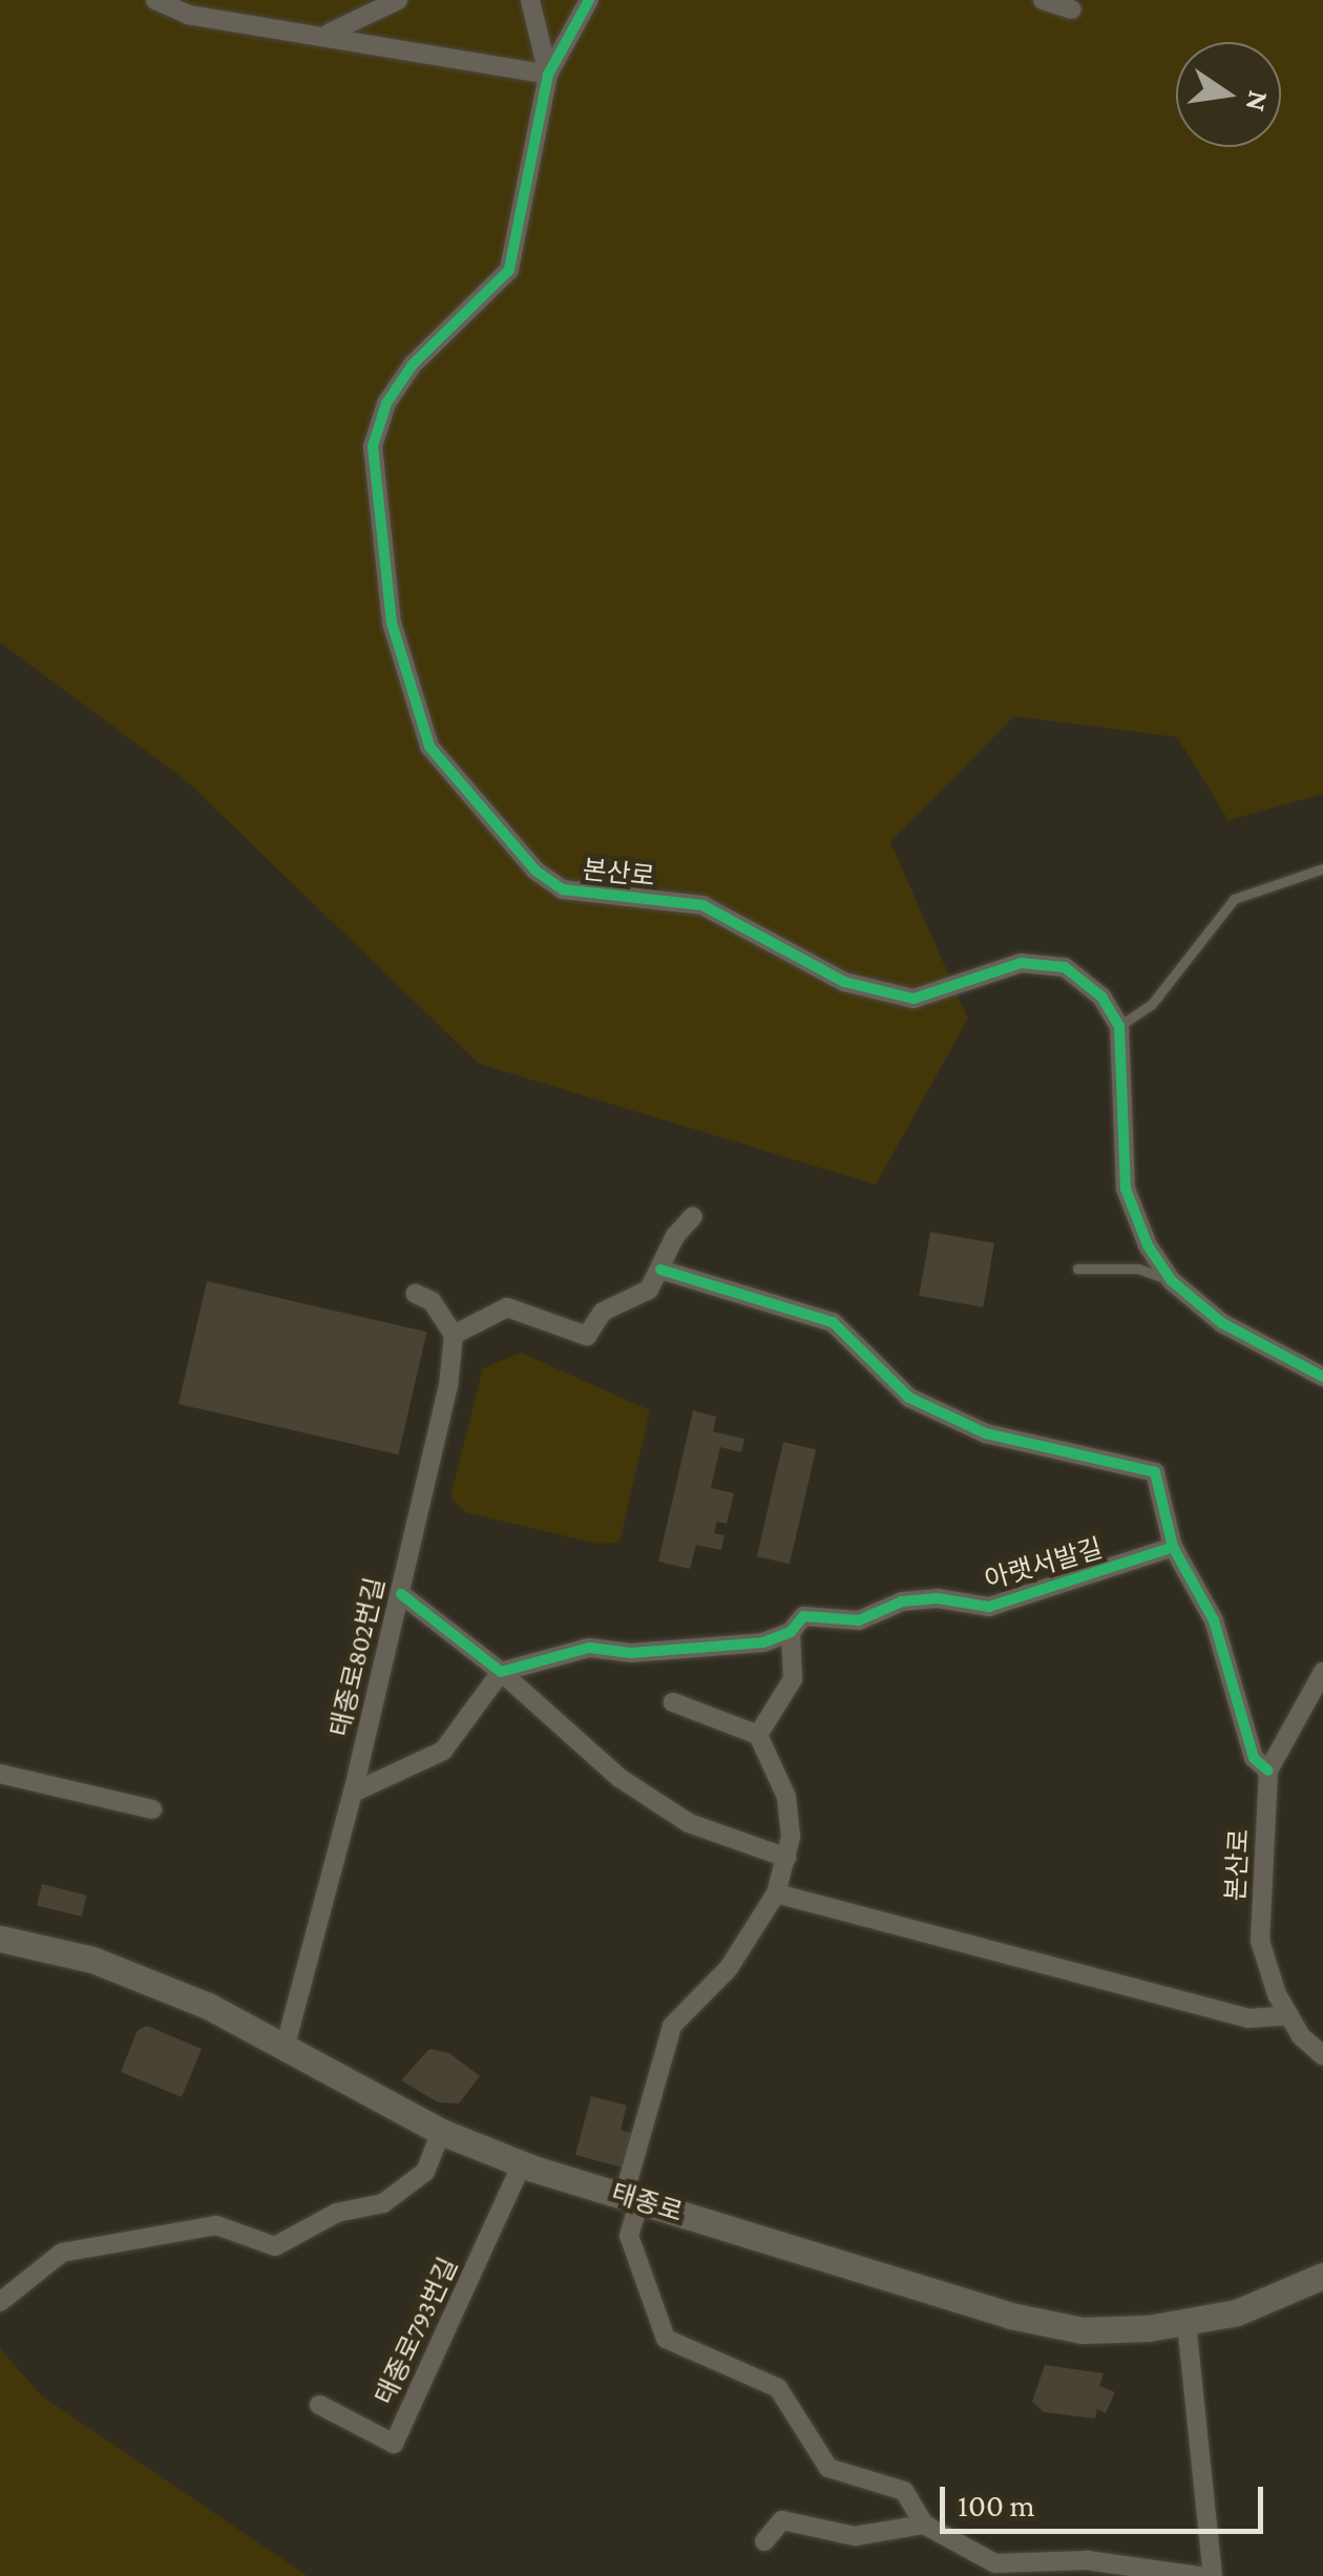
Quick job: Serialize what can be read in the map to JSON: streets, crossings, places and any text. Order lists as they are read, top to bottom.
{
  "streets": {
    "main road": ["태종로"],
    "street": [
      "본산로",
      "아랫서발길",
      "태종로802번길",
      "태종로793번길"
    ]
  },
  "crossings": [
    ["태종로802번길", "태종로"],
    ["태종로", "태종로793번길"]
  ],
  "scale_bar": "100 m",
  "north": "right"
}
